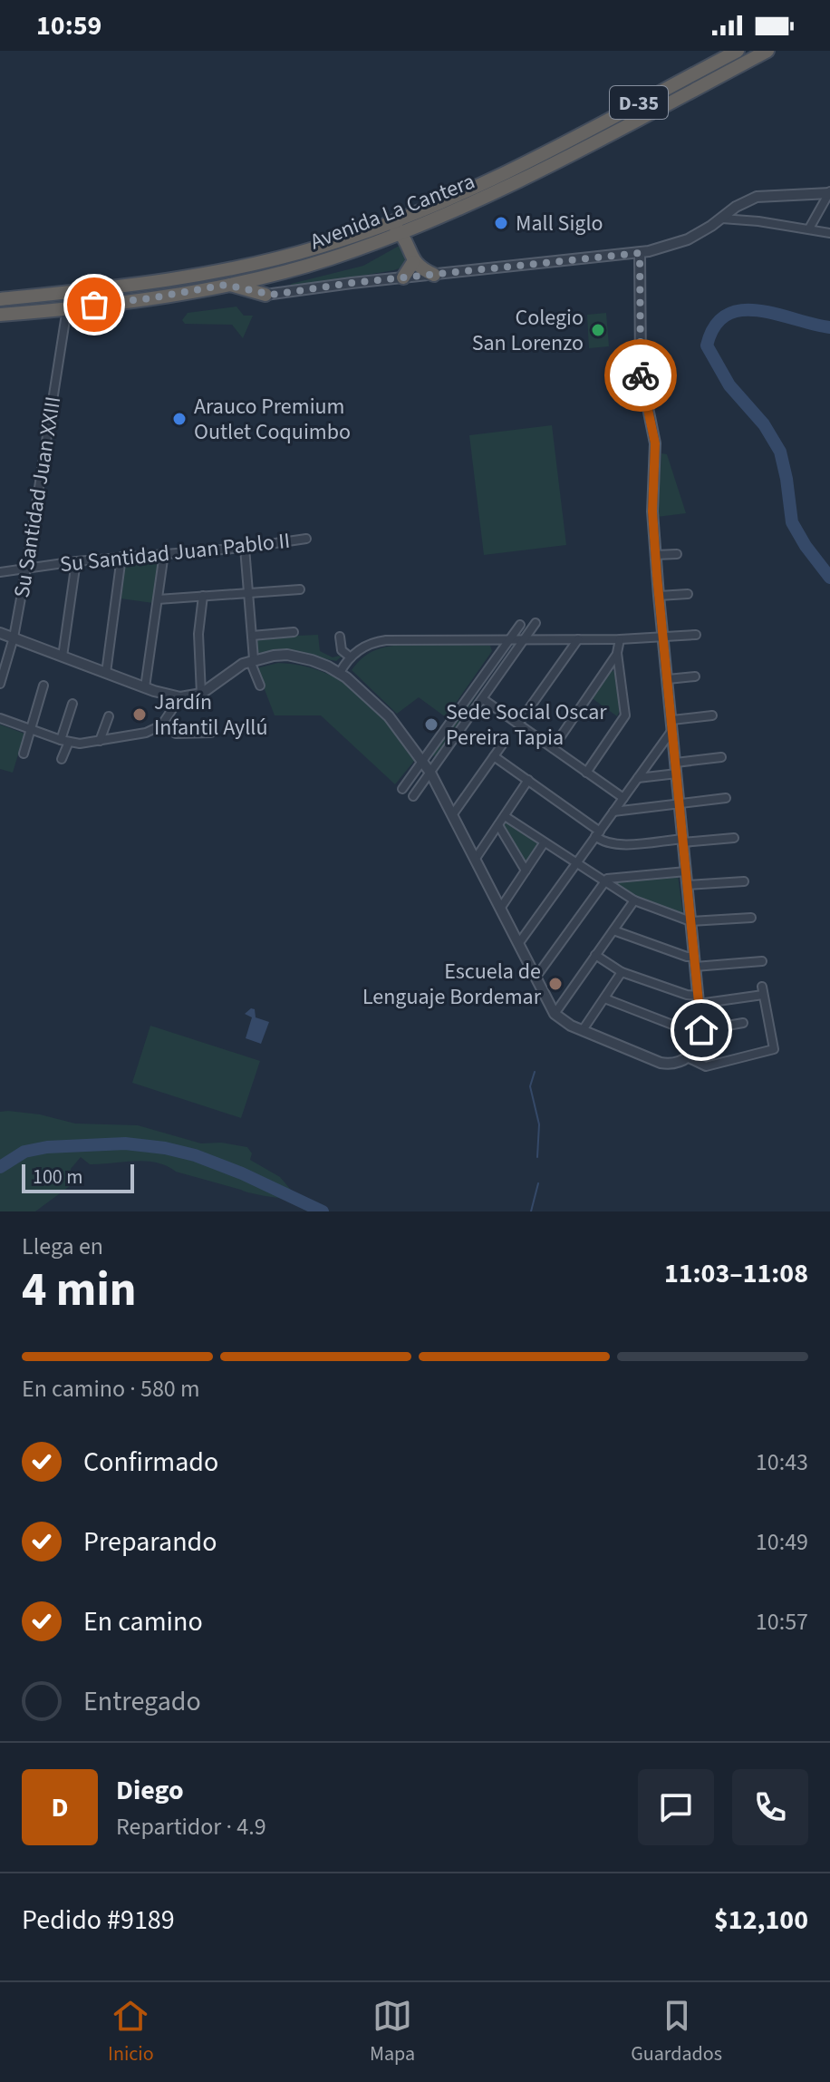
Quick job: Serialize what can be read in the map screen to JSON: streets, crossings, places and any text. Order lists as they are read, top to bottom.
{
  "streets": {
    "highway": ["D-35", "Avenida La Cantera"],
    "street": ["Su Santidad Juan XXIII", "Su Santidad Juan Pablo II"]
  },
  "crossings": [
    ["Avenida La Cantera", "Su Santidad Juan XXIII"],
    ["Su Santidad Juan XXIII", "Su Santidad Juan Pablo II"]
  ],
  "places": [
    "Mall Siglo",
    "Colegio San Lorenzo",
    "Arauco Premium Outlet Coquimbo",
    "Jardín Infantil Ayllú",
    "Sede Social Oscar Pereira Tapia",
    "Escuela de Lenguaje Bordemar"
  ],
  "scale_bar": "100 m",
  "page": {
    "status": "10:59",
    "scale": "100 m",
    "heading": ["4 min", "Llega en", "11:03–11:08"],
    "panel": [
      "Diego",
      "Repartidor · 4.9",
      "Pedido #9189",
      "$12,100"
    ],
    "bar": "En camino · 580 m",
    "list": [
      ["Confirmado", "10:43"],
      ["Preparando", "10:49"],
      ["En camino", "10:57"],
      "Entregado"
    ],
    "round": "D",
    "tabs": ["Inicio", "Mapa", "Guardados"]
  }
}
